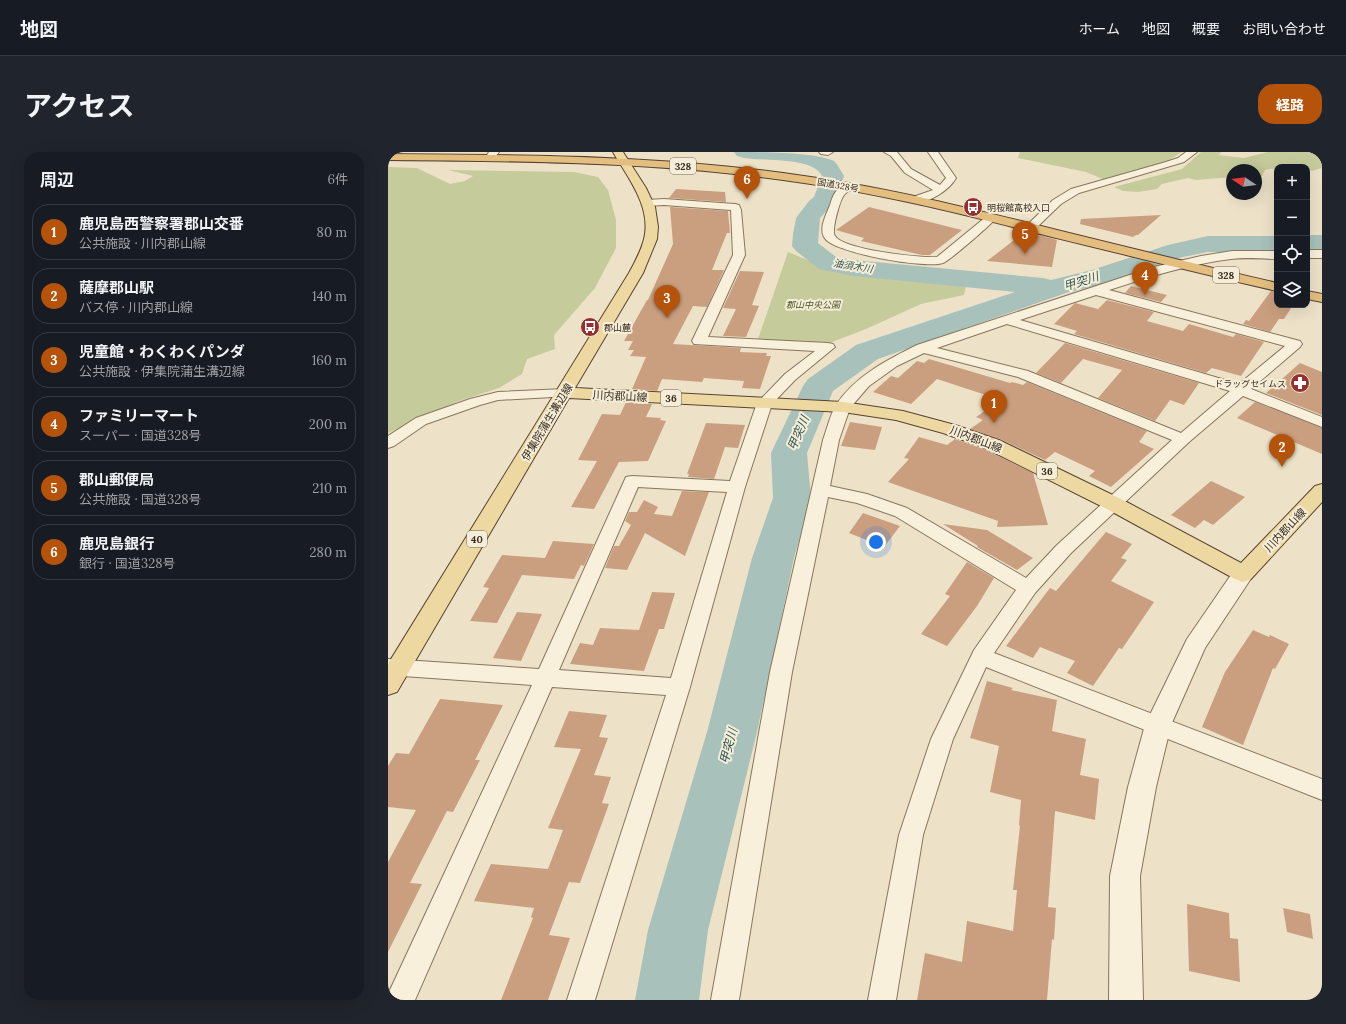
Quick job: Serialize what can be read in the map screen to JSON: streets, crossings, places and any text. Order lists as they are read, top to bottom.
{
  "streets": {
    "highway": ["328", "国道328号"],
    "main road": [
      "川内郡山線",
      "36",
      "伊集院蒲生溝辺線",
      "40"
    ]
  },
  "crossings": [
    ["国道328号", "伊集院蒲生溝辺線"],
    ["川内郡山線", "伊集院蒲生溝辺線"]
  ],
  "water": ["油須木川", "甲突川"],
  "parks": ["郡山中央公園"],
  "places": {
    "bus stop": ["明桜館高校入口", "郡山麓"],
    "pharmacy": ["ドラッグセイムス"]
  },
  "north": "left",
  "page": {
    "header": "地図",
    "nav": [
      "ホーム",
      "地図",
      "概要",
      "お問い合わせ"
    ],
    "title": "アクセス",
    "buttons": "経路",
    "heading": ["周辺", "6件"],
    "map_buttons": ["+", "−"],
    "pins": [
      "6",
      "5",
      "4",
      "3",
      "1",
      "2"
    ],
    "list": [
      {
        "mark": "1",
        "name": "鹿児島西警察署郡山交番",
        "note": "公共施設 · 川内郡山線",
        "value": "80 m"
      },
      {
        "mark": "2",
        "name": "薩摩郡山駅",
        "note": "バス停 · 川内郡山線",
        "value": "140 m"
      },
      {
        "mark": "3",
        "name": "児童館・わくわくパンダ",
        "note": "公共施設 · 伊集院蒲生溝辺線",
        "value": "160 m"
      },
      {
        "mark": "4",
        "name": "ファミリーマート",
        "note": "スーパー · 国道328号",
        "value": "200 m"
      },
      {
        "mark": "5",
        "name": "郡山郵便局",
        "note": "公共施設 · 国道328号",
        "value": "210 m"
      },
      {
        "mark": "6",
        "name": "鹿児島銀行",
        "note": "銀行 · 国道328号",
        "value": "280 m"
      }
    ]
  }
}
